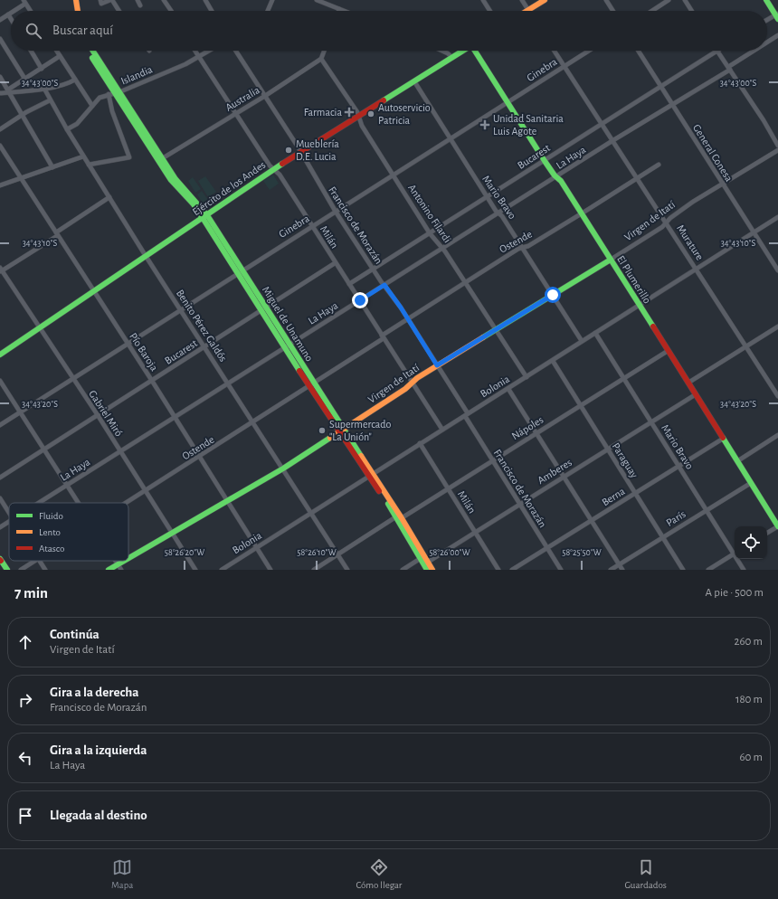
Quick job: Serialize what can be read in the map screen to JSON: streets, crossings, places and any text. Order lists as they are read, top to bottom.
{
  "streets": {
    "street": [
      "Ginebra",
      "Islandia",
      "Australia",
      "General Conesa",
      "Bucarest",
      "La Haya",
      "Ejército de los Andes",
      "Mario Bravo",
      "Antonino Filardi",
      "Virgen de Itatí",
      "Francisco de Morazán",
      "Milán",
      "Ostende",
      "Murature",
      "El Plumerillo",
      "Miguel de Unamuno",
      "Benito Pérez Galdós",
      "Pío Baroja",
      "Bolonia",
      "Gabriel Miró",
      "Nápoles",
      "Paraguay",
      "Amberes",
      "Berna",
      "París"
    ]
  },
  "crossings": [
    ["Ginebra", "Mario Bravo"],
    ["Ginebra", "Antonino Filardi"],
    ["Ginebra", "Francisco de Morazán"],
    ["Ginebra", "Milán"],
    ["Ginebra", "Murature"],
    ["Ginebra", "El Plumerillo"],
    ["Ginebra", "Miguel de Unamuno"],
    ["Ginebra", "Benito Pérez Galdós"],
    ["Ginebra", "Pío Baroja"],
    ["Ginebra", "Gabriel Miró"],
    ["Islandia", "Milán"],
    ["Islandia", "Miguel de Unamuno"],
    ["Islandia", "Benito Pérez Galdós"],
    ["Australia", "Antonino Filardi"],
    ["Australia", "Francisco de Morazán"],
    ["Australia", "Milán"],
    ["Australia", "Miguel de Unamuno"],
    ["General Conesa", "Bucarest"],
    ["General Conesa", "La Haya"],
    ["General Conesa", "Virgen de Itatí"],
    ["General Conesa", "Bolonia"],
    ["Bucarest", "Mario Bravo"],
    ["Bucarest", "Antonino Filardi"],
    ["Bucarest", "Francisco de Morazán"],
    ["Bucarest", "Milán"],
    ["Bucarest", "Murature"],
    ["Bucarest", "El Plumerillo"],
    ["Bucarest", "Miguel de Unamuno"],
    ["Bucarest", "Benito Pérez Galdós"],
    ["Bucarest", "Pío Baroja"],
    ["Bucarest", "Gabriel Miró"],
    ["La Haya", "Mario Bravo"],
    ["La Haya", "Antonino Filardi"],
    ["La Haya", "Francisco de Morazán"],
    ["La Haya", "Milán"],
    ["La Haya", "Murature"],
    ["La Haya", "El Plumerillo"],
    ["La Haya", "Miguel de Unamuno"],
    ["La Haya", "Benito Pérez Galdós"],
    ["La Haya", "Pío Baroja"],
    ["La Haya", "Gabriel Miró"],
    ["Ejército de los Andes", "Mario Bravo"],
    ["Ejército de los Andes", "Antonino Filardi"],
    ["Ejército de los Andes", "Francisco de Morazán"],
    ["Ejército de los Andes", "Milán"],
    ["Ejército de los Andes", "Miguel de Unamuno"],
    ["Ejército de los Andes", "Benito Pérez Galdós"],
    ["Ejército de los Andes", "Pío Baroja"],
    ["Ejército de los Andes", "Gabriel Miró"],
    ["Mario Bravo", "Virgen de Itatí"],
    ["Mario Bravo", "Ostende"],
    ["Mario Bravo", "Bolonia"],
    ["Mario Bravo", "Nápoles"],
    ["Mario Bravo", "Amberes"],
    ["Mario Bravo", "Berna"],
    ["Mario Bravo", "París"],
    ["Antonino Filardi", "Virgen de Itatí"],
    ["Antonino Filardi", "Ostende"],
    ["Antonino Filardi", "Bolonia"],
    ["Virgen de Itatí", "Francisco de Morazán"],
    ["Virgen de Itatí", "Milán"],
    ["Virgen de Itatí", "Murature"],
    ["Virgen de Itatí", "El Plumerillo"],
    ["Virgen de Itatí", "Miguel de Unamuno"],
    ["Virgen de Itatí", "Benito Pérez Galdós"],
    ["Virgen de Itatí", "Pío Baroja"],
    ["Virgen de Itatí", "Gabriel Miró"],
    ["Francisco de Morazán", "Ostende"],
    ["Francisco de Morazán", "Bolonia"],
    ["Francisco de Morazán", "Nápoles"],
    ["Francisco de Morazán", "Amberes"],
    ["Francisco de Morazán", "Berna"],
    ["Milán", "Ostende"],
    ["Milán", "Bolonia"],
    ["Milán", "Nápoles"],
    ["Milán", "Amberes"],
    ["Ostende", "Murature"],
    ["Ostende", "El Plumerillo"],
    ["Ostende", "Miguel de Unamuno"],
    ["Ostende", "Benito Pérez Galdós"],
    ["Ostende", "Pío Baroja"],
    ["Ostende", "Gabriel Miró"],
    ["Murature", "Bolonia"],
    ["El Plumerillo", "Bolonia"],
    ["El Plumerillo", "Nápoles"],
    ["El Plumerillo", "Amberes"],
    ["El Plumerillo", "Berna"],
    ["El Plumerillo", "París"],
    ["Miguel de Unamuno", "Bolonia"],
    ["Miguel de Unamuno", "Nápoles"],
    ["Miguel de Unamuno", "Amberes"],
    ["Benito Pérez Galdós", "Bolonia"],
    ["Benito Pérez Galdós", "Nápoles"],
    ["Pío Baroja", "Bolonia"],
    ["Bolonia", "Paraguay"],
    ["Nápoles", "Paraguay"],
    ["Paraguay", "Amberes"],
    ["Paraguay", "Berna"],
    ["Paraguay", "París"]
  ],
  "places": {
    "health": ["Farmacia", "Unidad Sanitaria Luis Agote"],
    "other": ["Autoservicio Patricia", "Mueblería D.E. Lucia", "Supermercado \"La Unión\""]
  },
  "legend": ["Fluido", "Lento", "Atasco"],
  "page": {
    "search": "Buscar aquí",
    "heading": ["7 min", "A pie · 500 m"],
    "list": [
      ["Continúa", "Virgen de Itatí", "260 m"],
      ["Gira a la derecha", "Francisco de Morazán", "180 m"],
      ["Gira a la izquierda", "La Haya", "60 m"],
      "Llegada al destino"
    ],
    "nav": ["Mapa", "Cómo llegar", "Guardados"]
  },
  "coordinates": [
    "34°43'00\"S",
    "34°43'10\"S",
    "34°43'20\"S",
    "58°26'20\"W",
    "58°26'10\"W",
    "58°26'00\"W",
    "58°25'50\"W"
  ]
}
